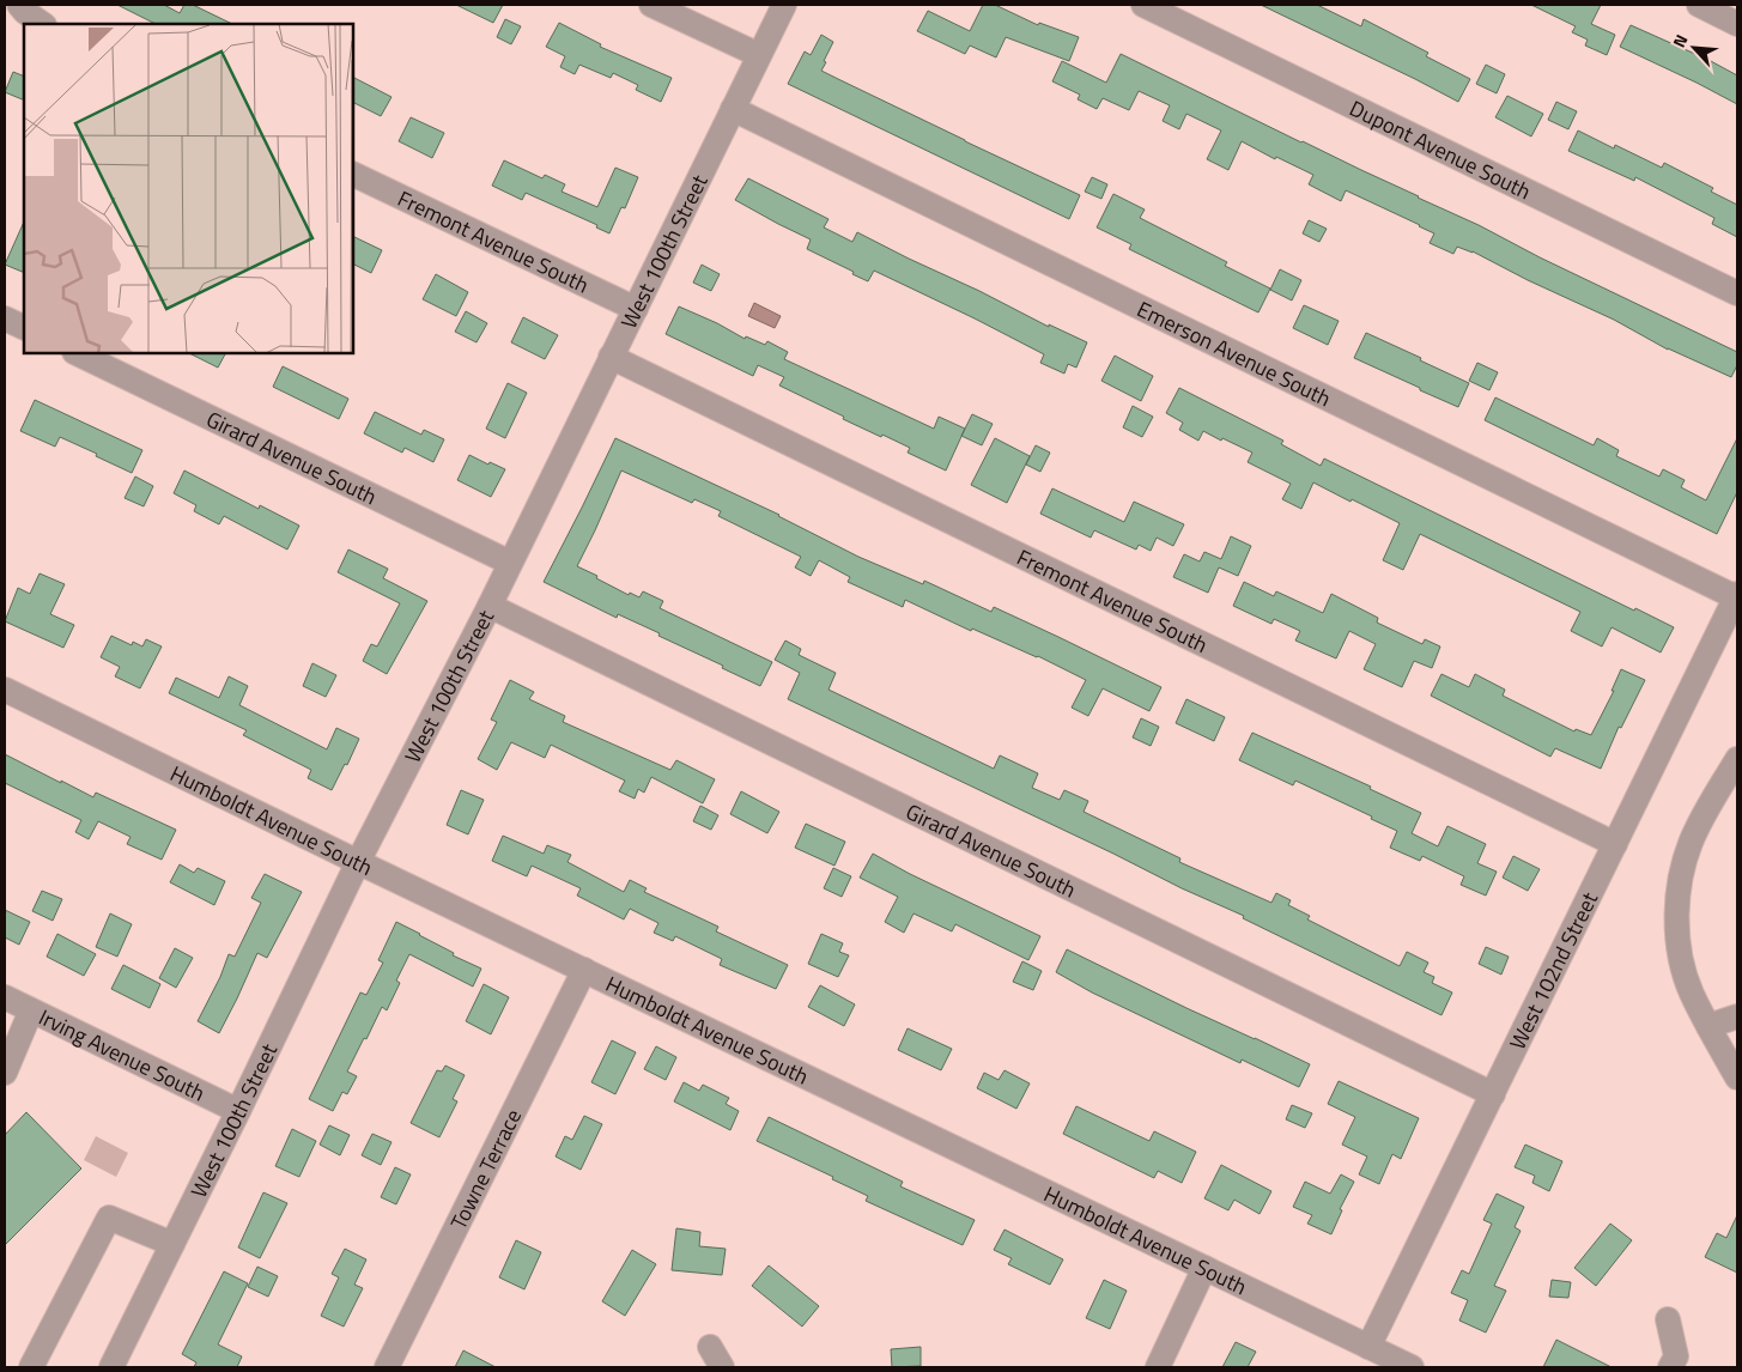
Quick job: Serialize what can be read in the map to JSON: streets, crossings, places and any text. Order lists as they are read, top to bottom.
{
  "streets": {
    "street": [
      "Dupont Avenue South",
      "Fremont Avenue South",
      "West 100th Street",
      "Emerson Avenue South",
      "Girard Avenue South",
      "Humboldt Avenue South",
      "West 102nd Street",
      "Irving Avenue South",
      "Towne Terrace"
    ]
  },
  "crossings": [
    ["Fremont Avenue South", "West 100th Street"],
    ["Fremont Avenue South", "West 102nd Street"],
    ["West 100th Street", "Emerson Avenue South"],
    ["West 100th Street", "Girard Avenue South"],
    ["West 100th Street", "Humboldt Avenue South"],
    ["West 100th Street", "Irving Avenue South"],
    ["Emerson Avenue South", "West 102nd Street"],
    ["Girard Avenue South", "West 102nd Street"],
    ["Humboldt Avenue South", "West 102nd Street"],
    ["Humboldt Avenue South", "Towne Terrace"]
  ],
  "north": "top left"
}
